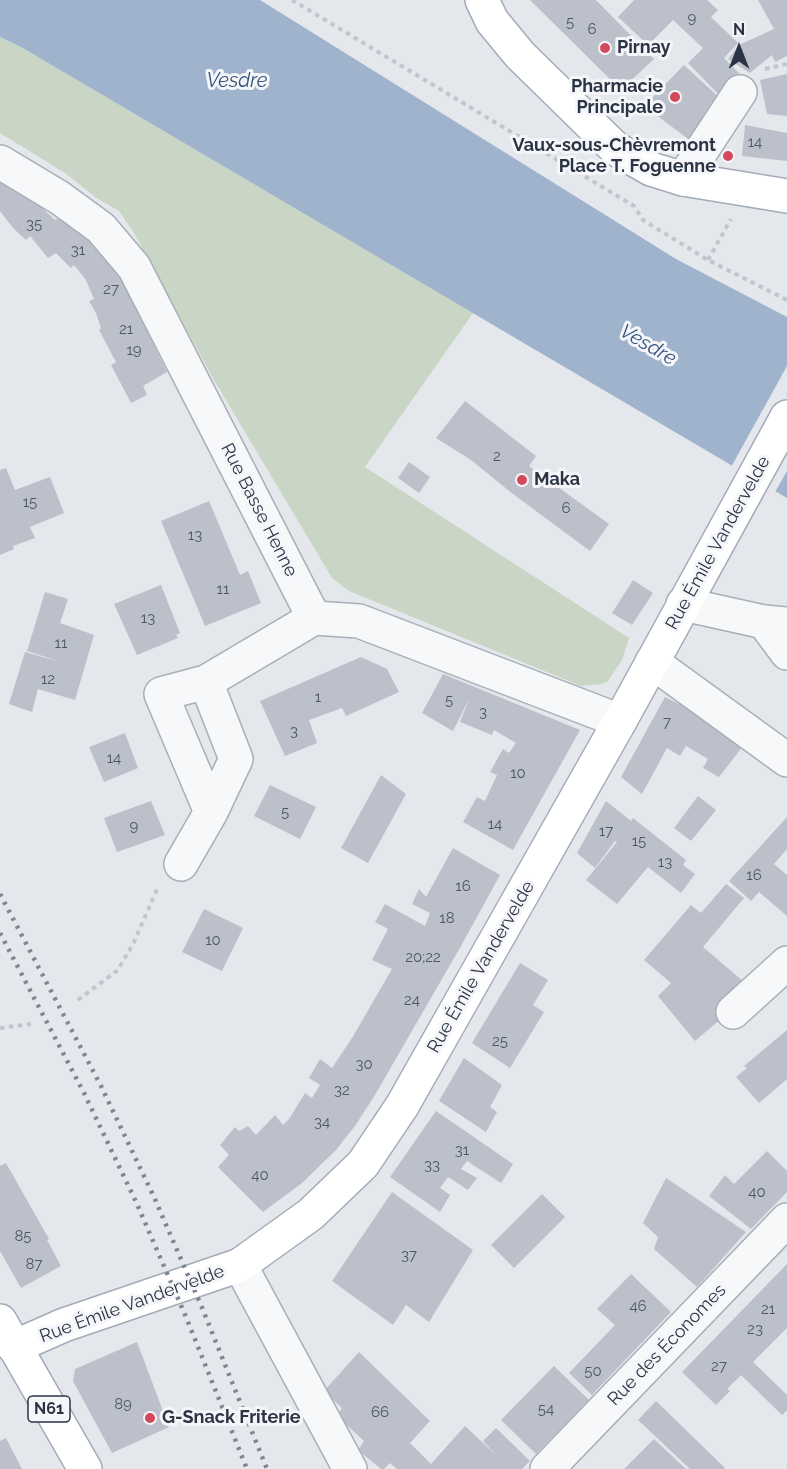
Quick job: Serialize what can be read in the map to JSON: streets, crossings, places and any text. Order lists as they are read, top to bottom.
{
  "streets": {
    "main road": ["Rue Émile Vandervelde", "N61"],
    "street": ["Rue Basse Henne", "Rue des Économes"]
  },
  "crossings": [
    ["Rue Émile Vandervelde", "N61"]
  ],
  "water": ["Vesdre"],
  "places": [
    "Pirnay",
    "Pharmacie Principale",
    "Vaux-sous-Chèvremont Place T. Foguenne",
    "Maka",
    "G-Snack Friterie"
  ],
  "house_numbers": [
    "9",
    "5",
    "6",
    "14",
    "35",
    "31",
    "27",
    "21",
    "19",
    "2",
    "15",
    "6",
    "13",
    "11",
    "13",
    "11",
    "12",
    "1",
    "5",
    "3",
    "7",
    "3",
    "14",
    "10",
    "5",
    "14",
    "9",
    "17",
    "15",
    "13",
    "16",
    "16",
    "18",
    "10",
    "20;22",
    "24",
    "25",
    "30",
    "32",
    "34",
    "31",
    "33",
    "40",
    "40",
    "85",
    "37",
    "87",
    "46",
    "21",
    "23",
    "27",
    "50",
    "89",
    "54",
    "66"
  ],
  "north": "top"
}
